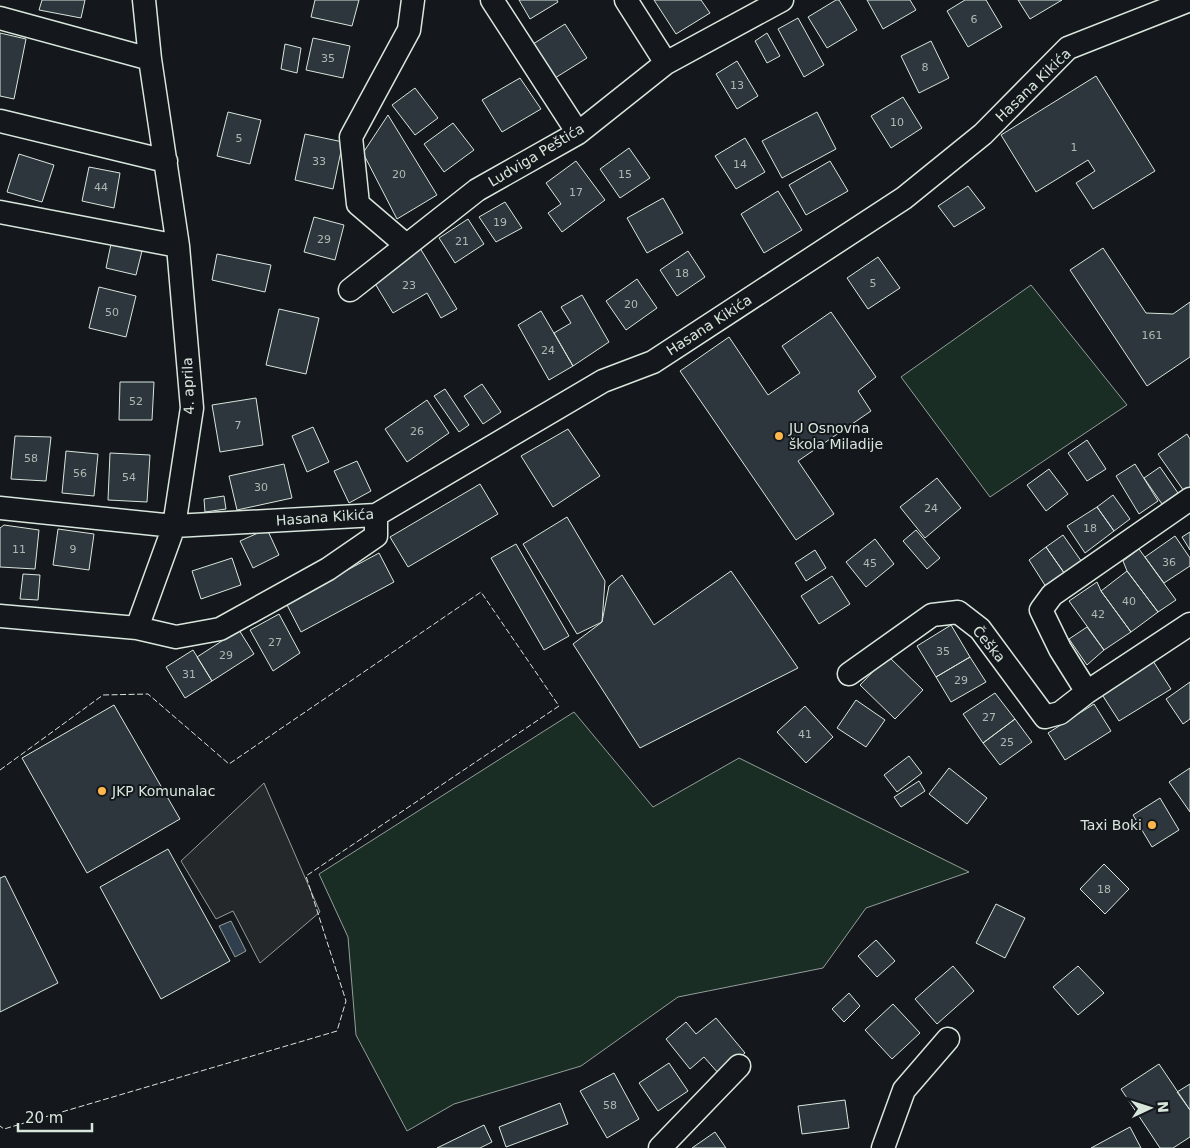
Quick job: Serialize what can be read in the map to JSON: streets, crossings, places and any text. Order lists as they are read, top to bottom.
{
  "streets": {
    "street": [
      "Hasana Kikića",
      "Ludviga Peštića",
      "4. aprila",
      "Češka"
    ]
  },
  "crossings": [
    ["Hasana Kikića", "4. aprila"]
  ],
  "places": ["JU Osnovna škola Miladije", "JKP Komunalac", "Taxi Boki"],
  "house_numbers": [
    "6",
    "35",
    "8",
    "13",
    "10",
    "5",
    "1",
    "33",
    "14",
    "20",
    "15",
    "44",
    "17",
    "19",
    "29",
    "21",
    "18",
    "5",
    "23",
    "20",
    "50",
    "161",
    "24",
    "52",
    "7",
    "26",
    "58",
    "56",
    "54",
    "30",
    "24",
    "18",
    "11",
    "9",
    "36",
    "45",
    "40",
    "42",
    "27",
    "35",
    "29",
    "31",
    "29",
    "27",
    "41",
    "25",
    "18",
    "58"
  ],
  "scale_bar": "20 m",
  "north": "right"
}
